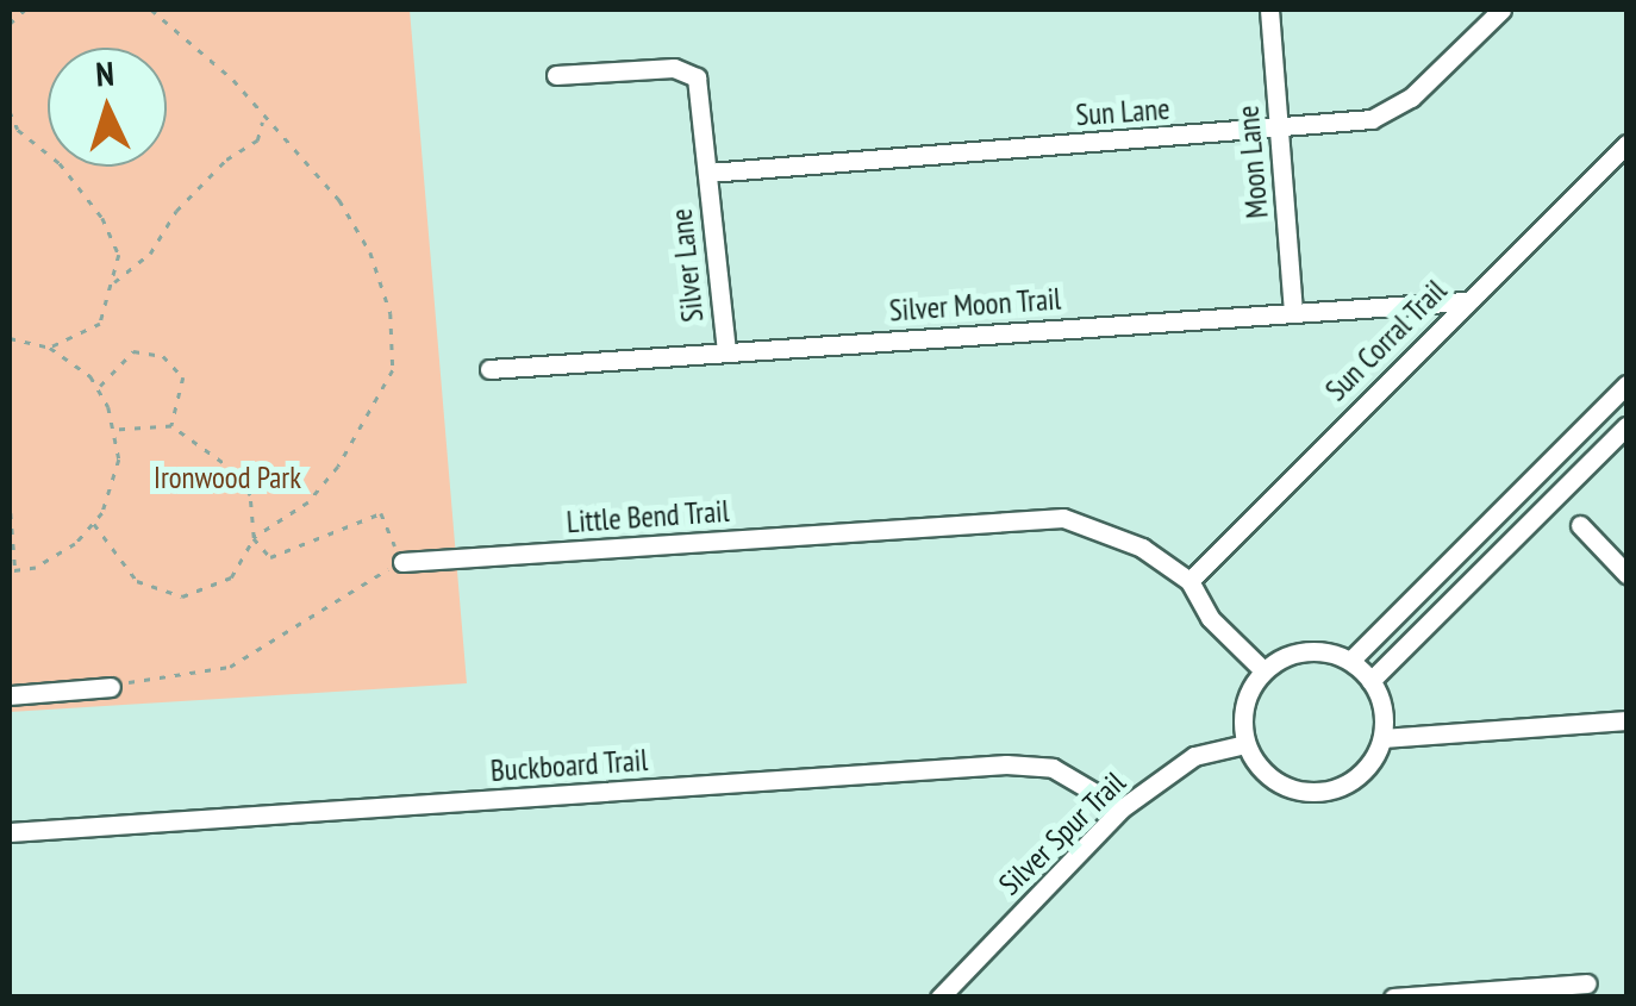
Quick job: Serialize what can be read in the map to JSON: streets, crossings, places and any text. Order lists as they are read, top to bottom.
{
  "streets": {
    "street": [
      "Sun Lane",
      "Moon Lane",
      "Silver Lane",
      "Silver Moon Trail",
      "Sun Corral Trail",
      "Little Bend Trail",
      "Buckboard Trail",
      "Silver Spur Trail"
    ]
  },
  "crossings": [
    ["Sun Lane", "Moon Lane"],
    ["Sun Lane", "Silver Lane"],
    ["Moon Lane", "Silver Moon Trail"],
    ["Silver Lane", "Silver Moon Trail"],
    ["Silver Moon Trail", "Sun Corral Trail"],
    ["Sun Corral Trail", "Little Bend Trail"],
    ["Little Bend Trail", "Silver Spur Trail"],
    ["Buckboard Trail", "Silver Spur Trail"]
  ],
  "parks": ["Ironwood Park"],
  "north": "top"
}
